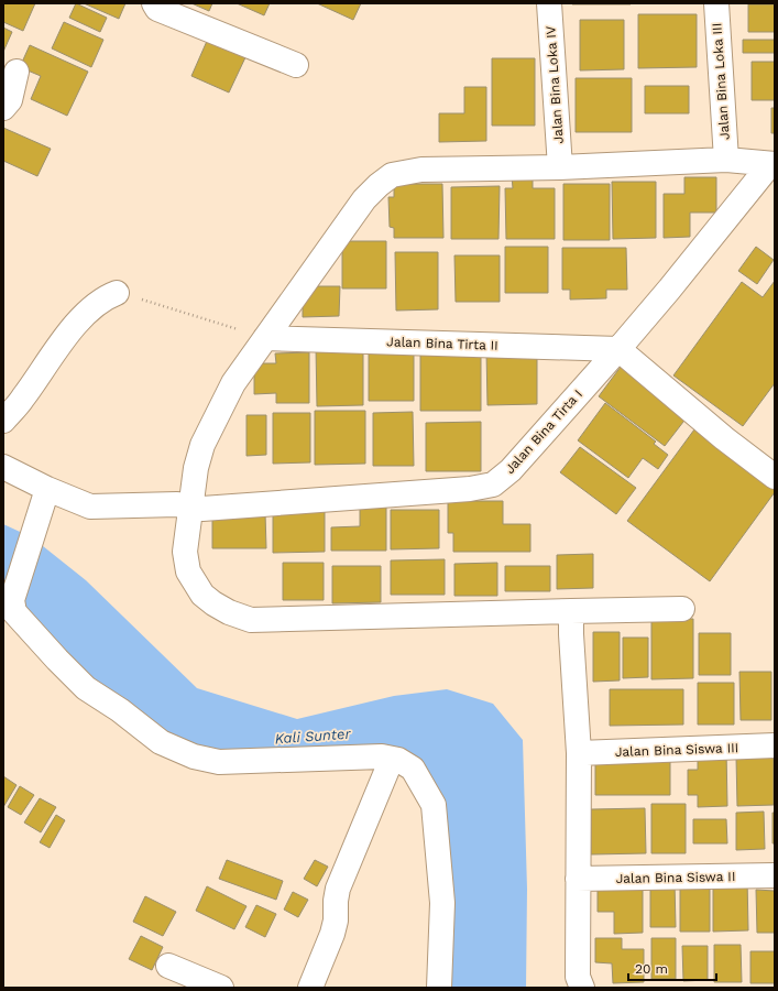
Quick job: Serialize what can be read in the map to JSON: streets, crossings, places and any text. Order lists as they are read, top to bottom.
{
  "streets": {
    "street": [
      "Jalan Bina Loka III",
      "Jalan Bina Loka IV",
      "Jalan Bina Tirta II",
      "Jalan Bina Tirta I",
      "Jalan Bina Siswa III",
      "Jalan Bina Siswa II"
    ]
  },
  "crossings": [
    ["Jalan Bina Tirta II", "Jalan Bina Tirta I"]
  ],
  "water": ["Kali Sunter"],
  "scale_bar": "20 m"
}
